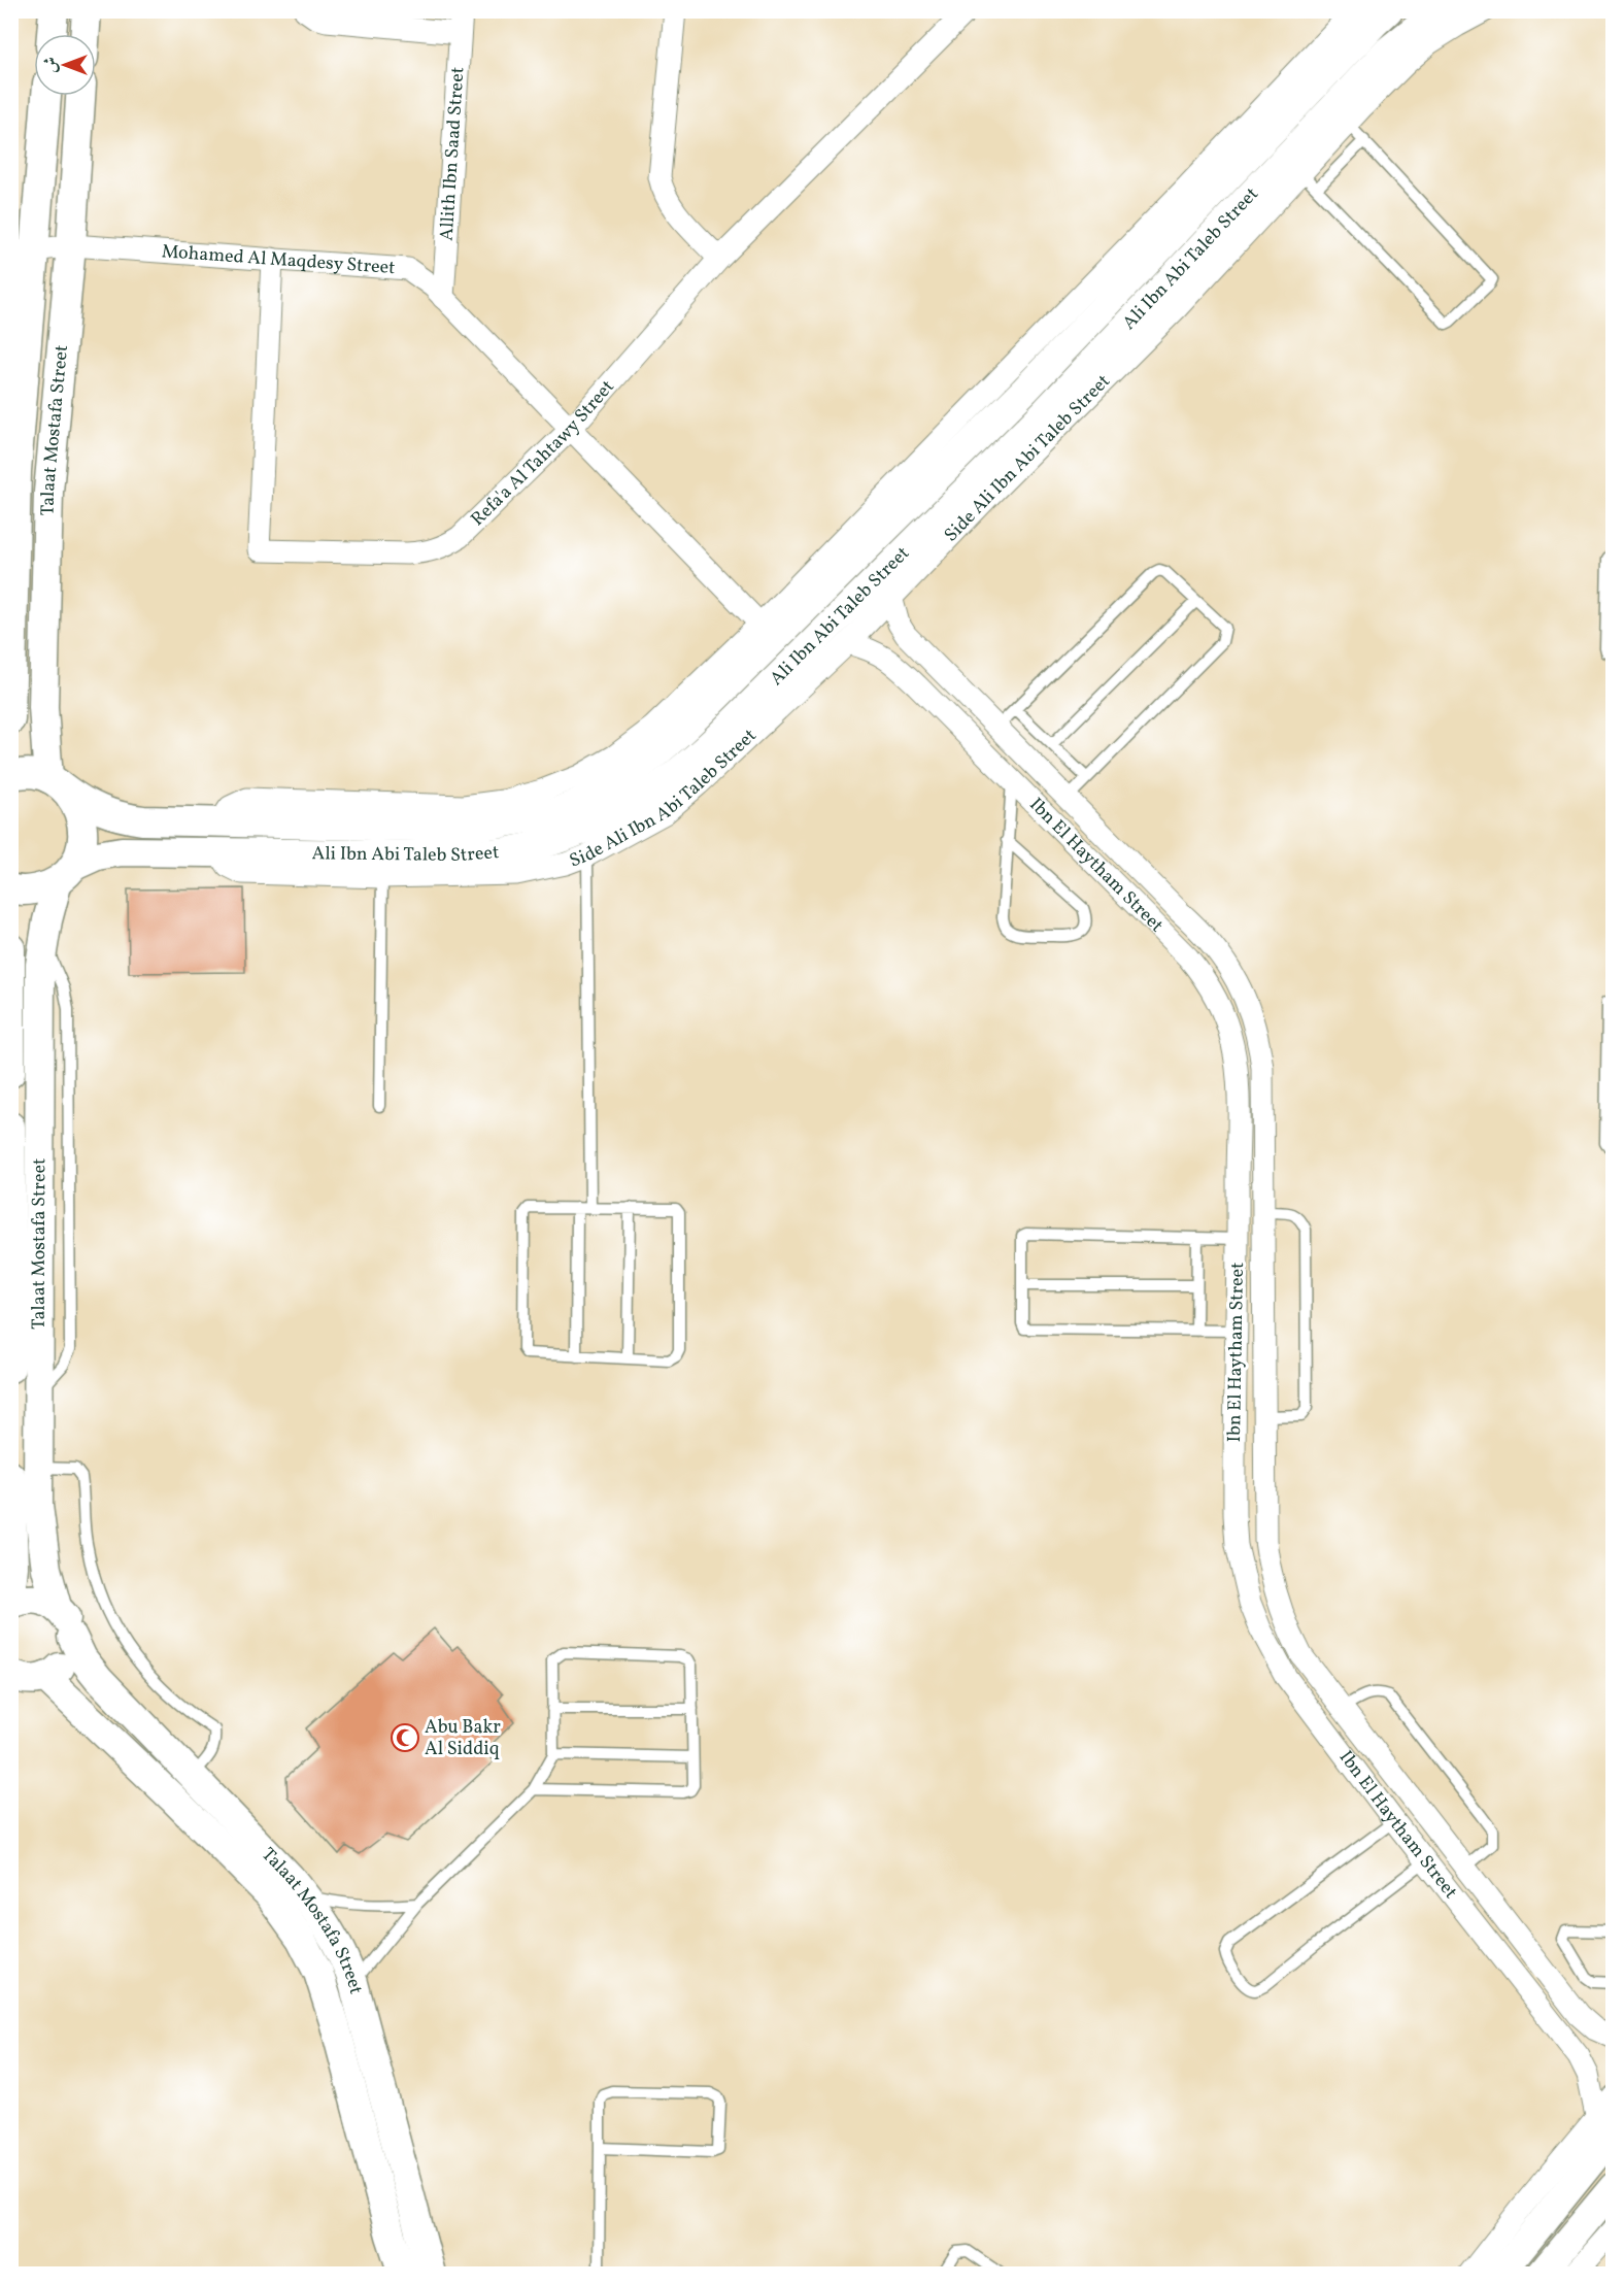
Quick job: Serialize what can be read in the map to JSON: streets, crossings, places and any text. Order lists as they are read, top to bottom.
{
  "streets": {
    "street": [
      "Allith Ibn Saad Street",
      "Ali Ibn Abi Taleb Street",
      "Mohamed Al Maqdesy Street",
      "Talaat Mostafa Street",
      "Refa'a Al Tahtawy Street",
      "Side Ali Ibn Abi Taleb Street",
      "Ibn El Haytham Street"
    ]
  },
  "crossings": [
    ["Allith Ibn Saad Street", "Mohamed Al Maqdesy Street"],
    ["Ali Ibn Abi Taleb Street", "Mohamed Al Maqdesy Street"],
    ["Ali Ibn Abi Taleb Street", "Talaat Mostafa Street"],
    ["Ali Ibn Abi Taleb Street", "Side Ali Ibn Abi Taleb Street"],
    ["Mohamed Al Maqdesy Street", "Talaat Mostafa Street"],
    ["Mohamed Al Maqdesy Street", "Refa'a Al Tahtawy Street"],
    ["Side Ali Ibn Abi Taleb Street", "Ibn El Haytham Street"]
  ],
  "places": {
    "mosque": ["Abu Bakr Al Siddiq"]
  },
  "north": "left"
}
